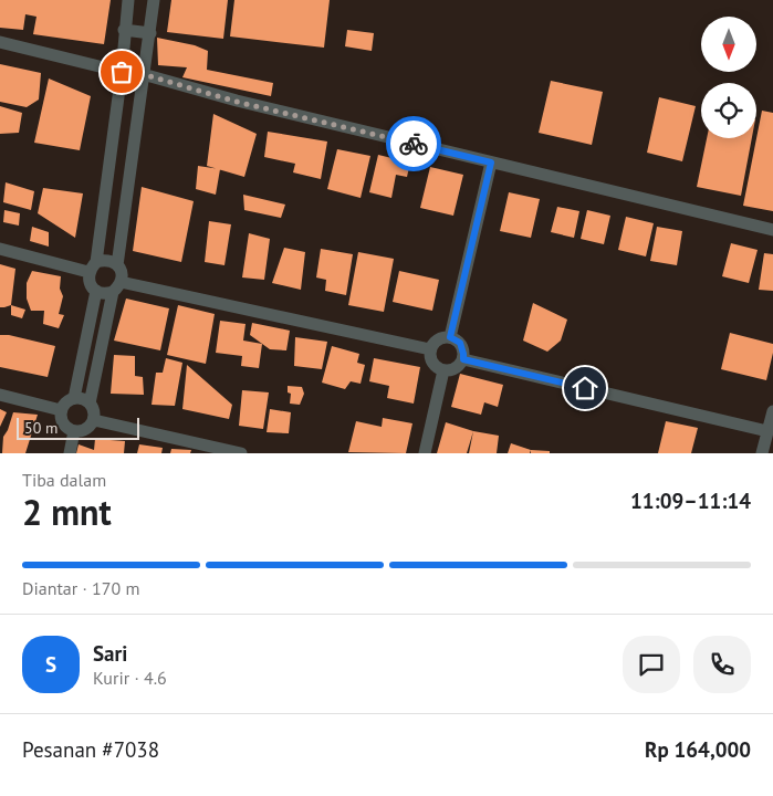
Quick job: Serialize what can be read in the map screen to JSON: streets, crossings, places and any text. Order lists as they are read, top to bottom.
{
  "scale_bar": "50 m",
  "north": "bottom",
  "page": {
    "scale": "50 m",
    "heading": ["2 mnt", "Tiba dalam", "11:09–11:14"],
    "panel": [
      "Sari",
      "Kurir · 4.6",
      "Pesanan #7038",
      "Rp 164,000"
    ],
    "bar": "Diantar · 170 m",
    "round": "S"
  }
}
